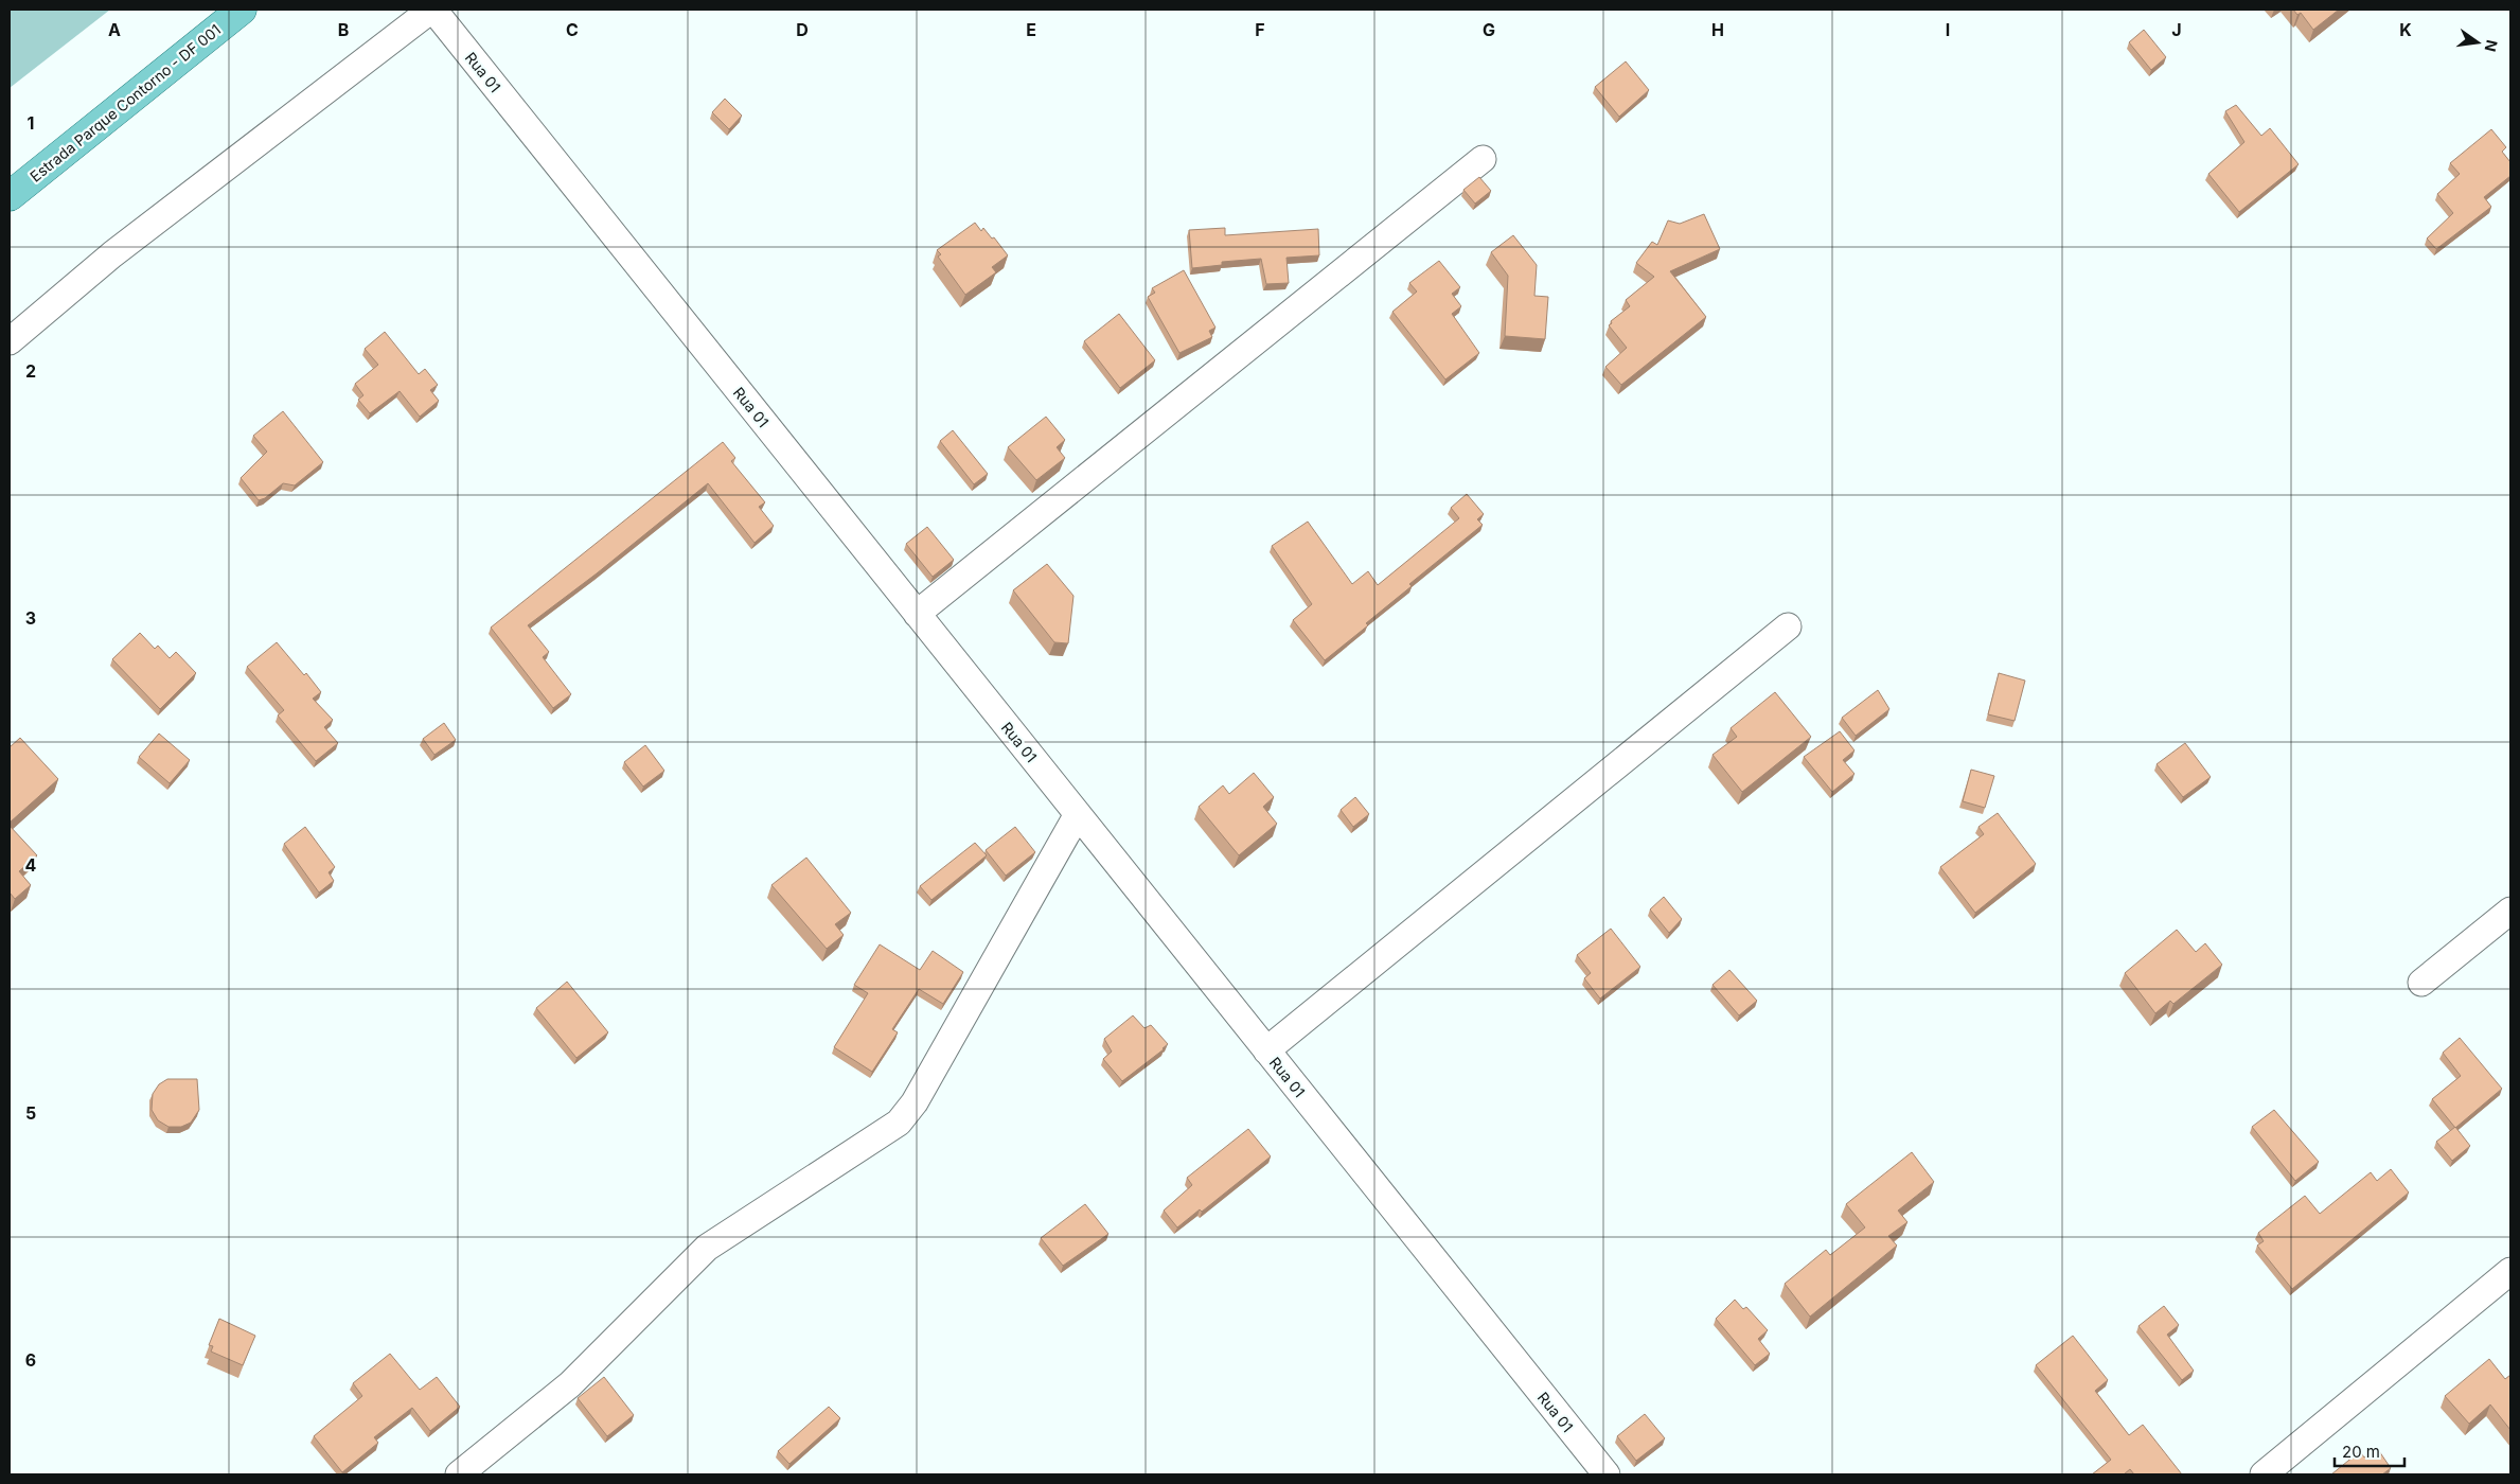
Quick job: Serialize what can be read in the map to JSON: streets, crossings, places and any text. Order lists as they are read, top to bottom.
{
  "streets": {
    "main road": ["Estrada Parque Contorno - DF 001"],
    "street": ["Rua 01"]
  },
  "scale_bar": "20 m",
  "north": "right",
  "grid": {
    "columns": [
      "A",
      "B",
      "C",
      "D",
      "E",
      "F",
      "G",
      "H",
      "I",
      "J",
      "K"
    ],
    "rows": [
      "1",
      "2",
      "3",
      "4",
      "5",
      "6"
    ]
  }
}
